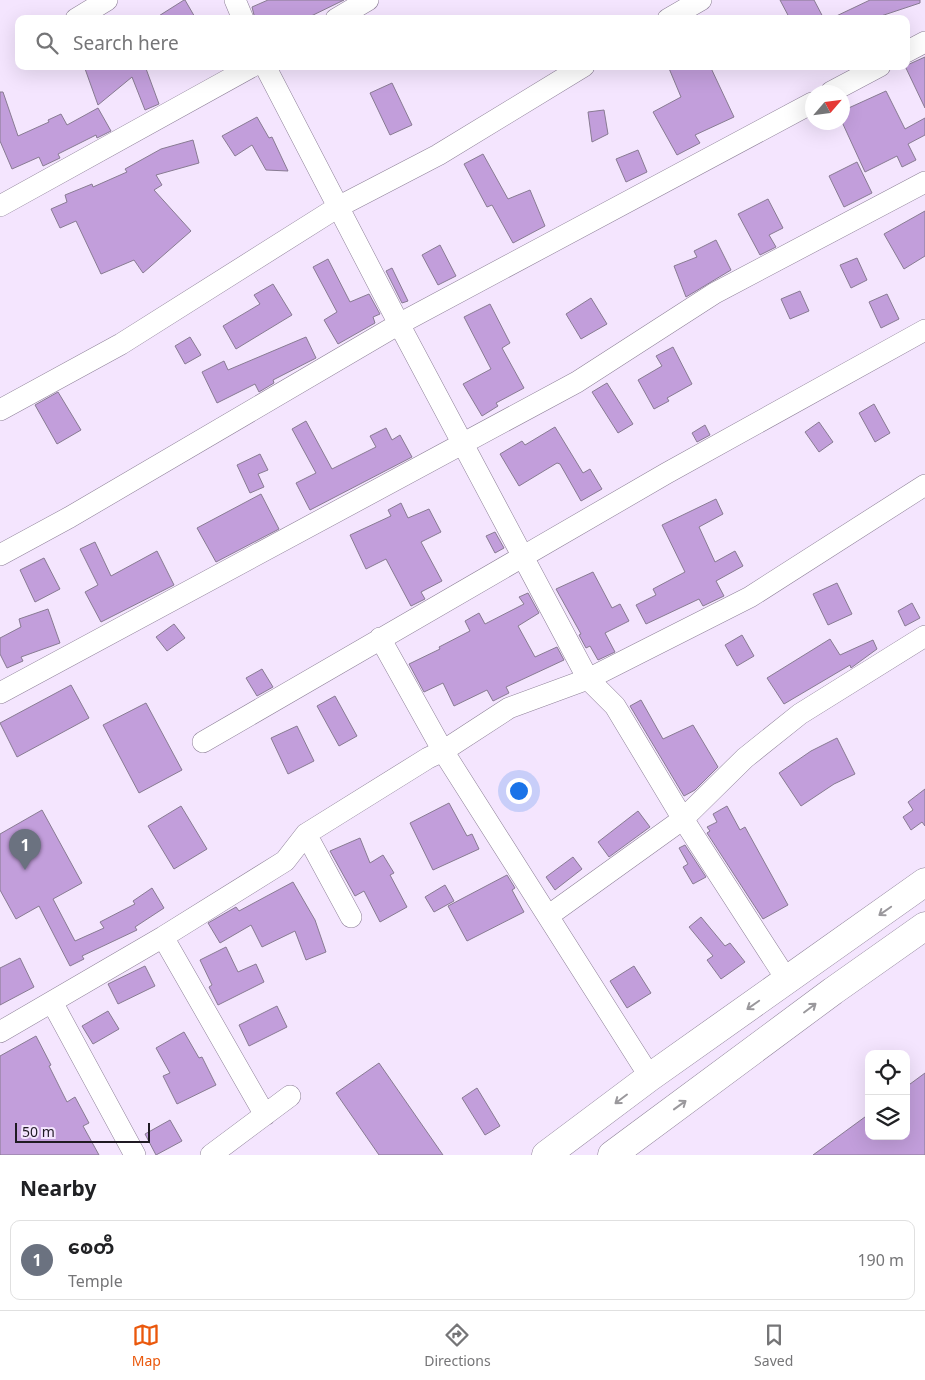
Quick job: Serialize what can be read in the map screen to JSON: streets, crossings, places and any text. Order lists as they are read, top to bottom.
{
  "scale_bar": "50 m",
  "north": "top right",
  "page": {
    "search": "Search here",
    "pins": "1",
    "scale": "50 m",
    "heading": "Nearby",
    "list": [
      {
        "mark": "1",
        "name": "စေတီ",
        "note": "Temple",
        "value": "190 m"
      }
    ],
    "nav": ["Map", "Directions", "Saved"]
  }
}
